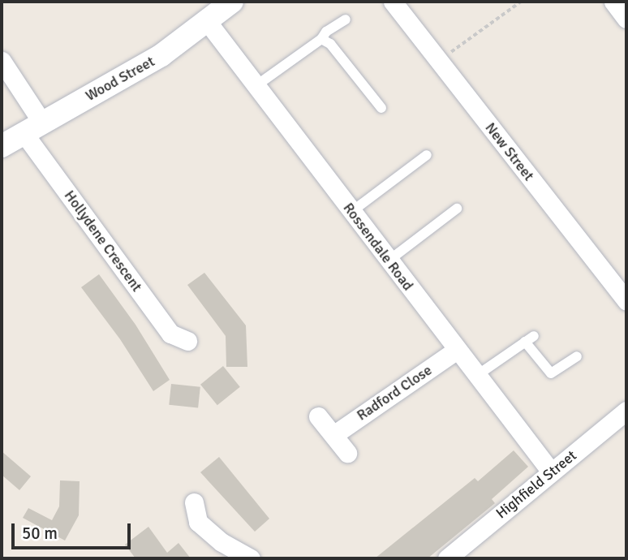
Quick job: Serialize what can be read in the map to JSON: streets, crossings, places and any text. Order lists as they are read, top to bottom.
{
  "streets": {
    "street": [
      "Wood Street",
      "New Street",
      "Hollydene Crescent",
      "Rossendale Road",
      "Radford Close",
      "Highfield Street"
    ]
  },
  "crossings": [
    ["Wood Street", "Hollydene Crescent"],
    ["Wood Street", "Rossendale Road"],
    ["Rossendale Road", "Radford Close"],
    ["Rossendale Road", "Highfield Street"]
  ],
  "scale_bar": "50 m"
}
